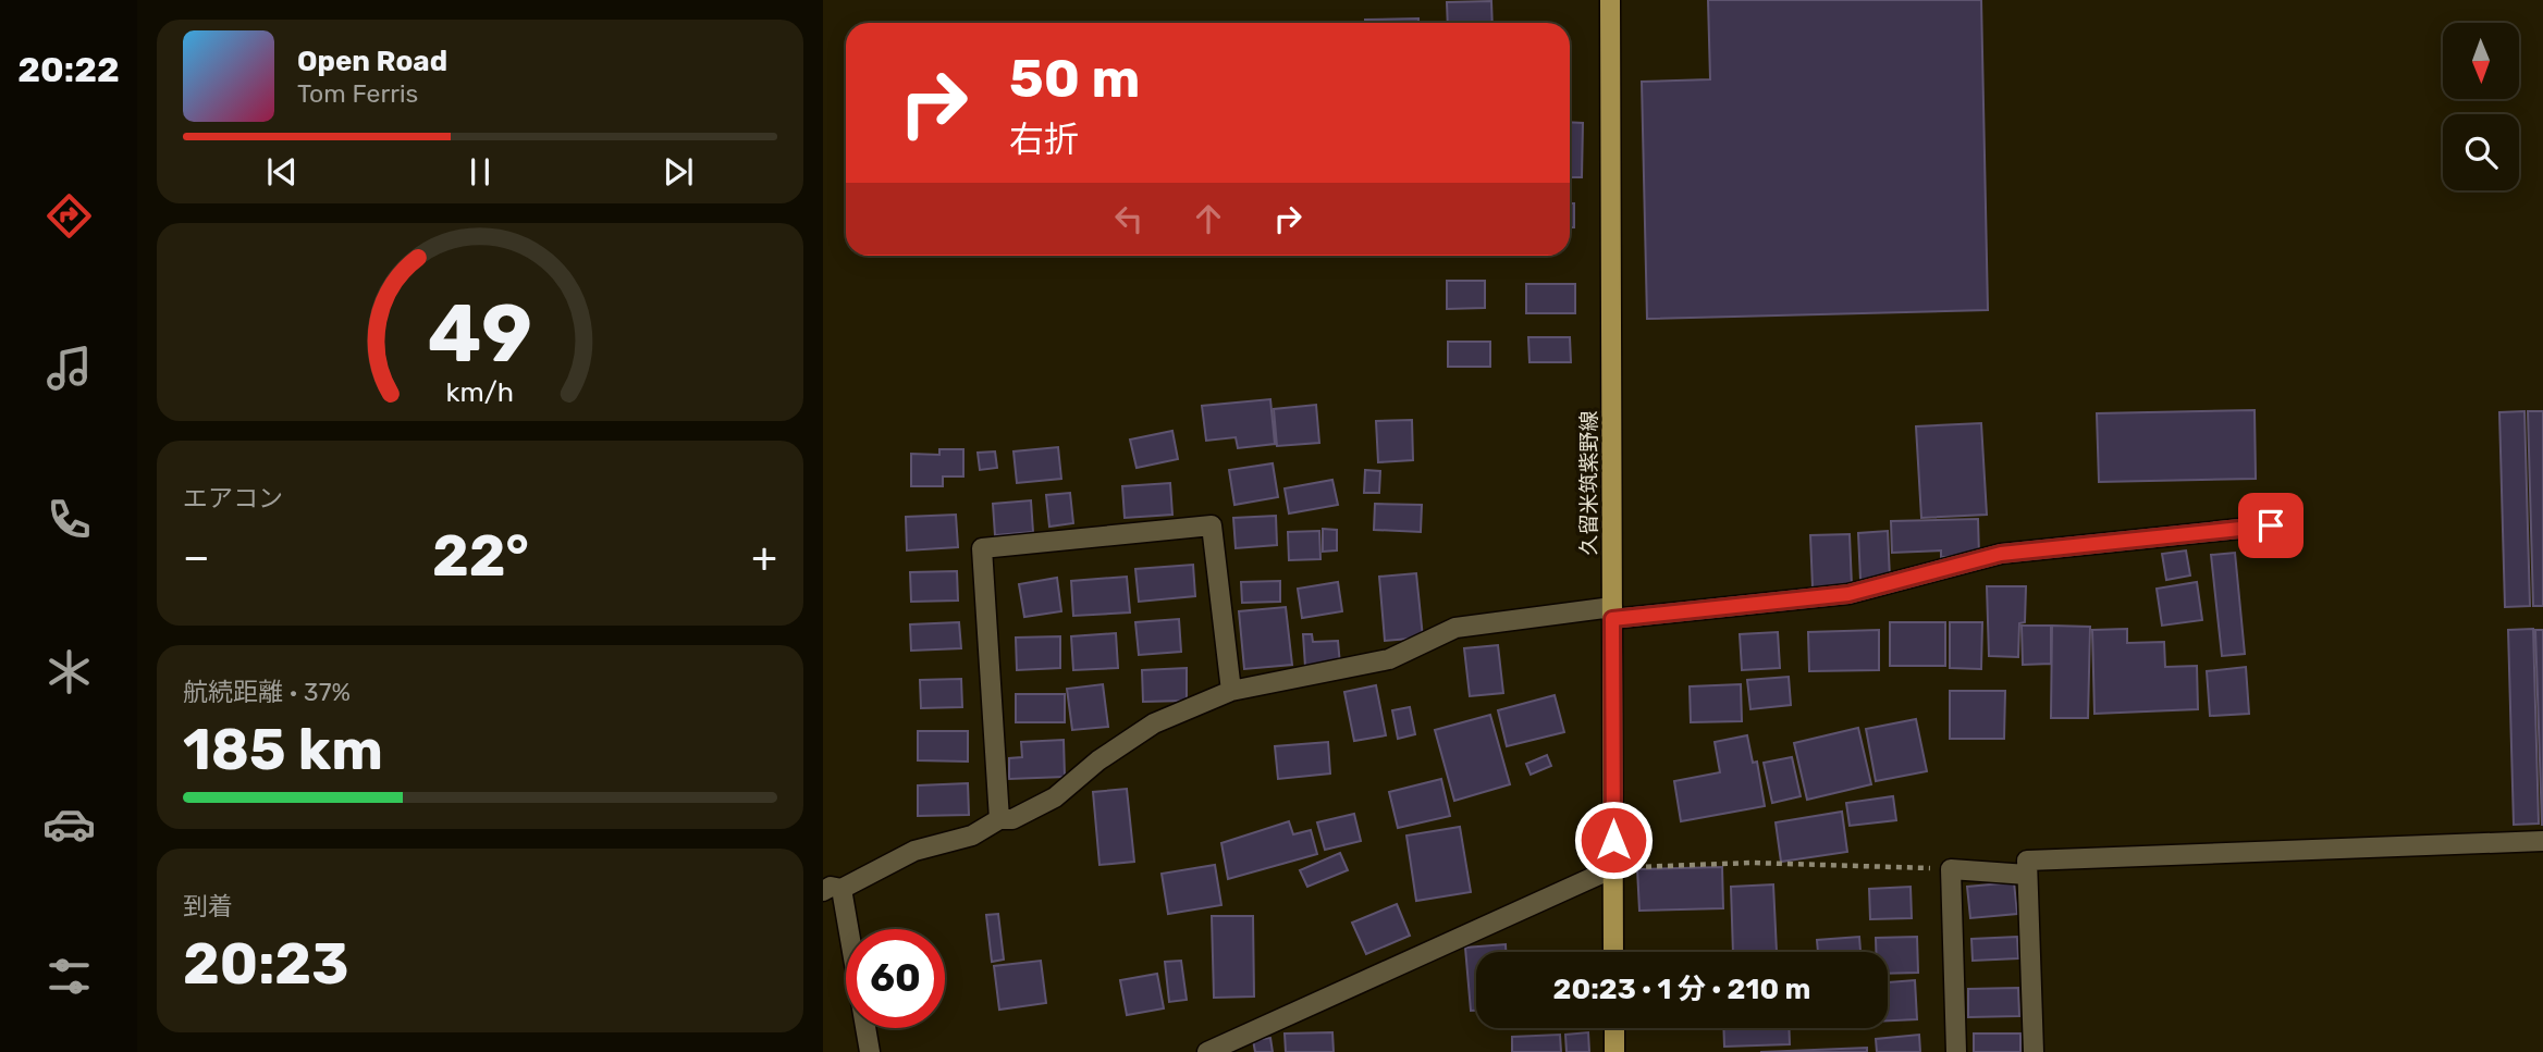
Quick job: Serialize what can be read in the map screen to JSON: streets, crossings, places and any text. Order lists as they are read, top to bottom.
{
  "streets": {
    "main road": ["久留米筑紫野線"]
  },
  "north": "bottom",
  "page": {
    "tabs": "20:22",
    "turn": ["50 m", "右折"],
    "song": ["Open Road", "Tom Ferris"],
    "tile": [
      "エアコン",
      ["航続距離 · 37%", "185 km"],
      ["到着", "20:23"]
    ],
    "heat": ["−", "22°", "+"],
    "limit": "60",
    "trip": "20:23 · 1 分 · 210 m",
    "gauge": ["49", "km/h"]
  }
}
